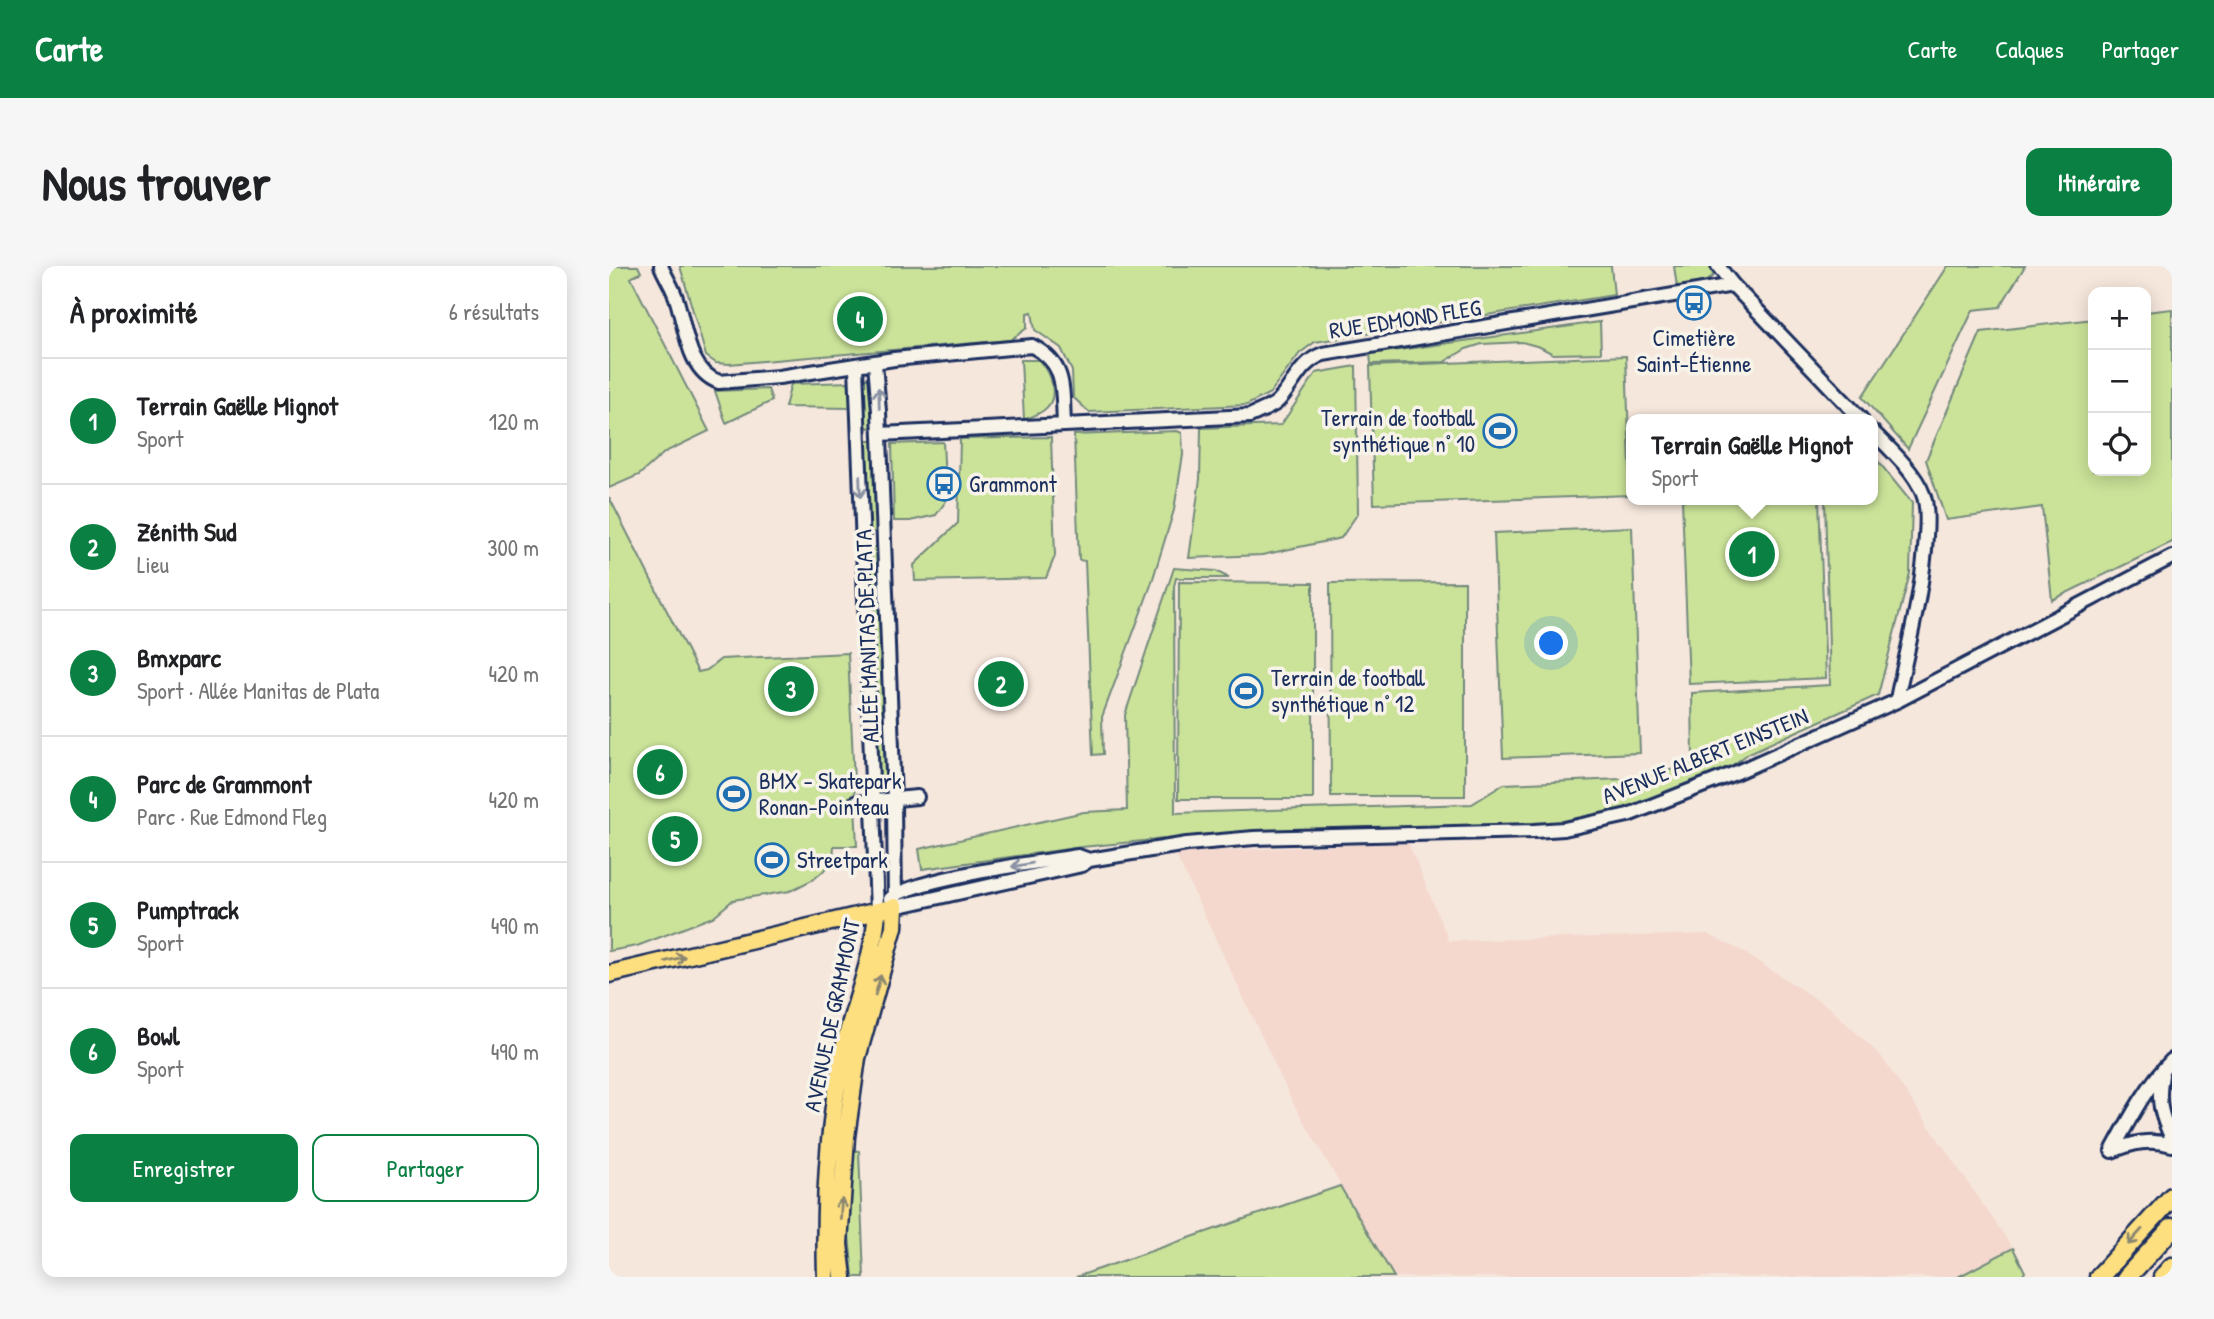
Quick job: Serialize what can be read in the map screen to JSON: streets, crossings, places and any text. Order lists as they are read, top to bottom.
{
  "streets": {
    "main road": ["AVENUE ALBERT EINSTEIN", "AVENUE DE GRAMMONT"],
    "street": ["RUE EDMOND FLEG", "ALLÉE MANITAS DE PLATA"]
  },
  "crossings": [
    ["RUE EDMOND FLEG", "ALLÉE MANITAS DE PLATA"],
    ["ALLÉE MANITAS DE PLATA", "AVENUE ALBERT EINSTEIN"],
    ["ALLÉE MANITAS DE PLATA", "AVENUE DE GRAMMONT"],
    ["AVENUE ALBERT EINSTEIN", "AVENUE DE GRAMMONT"]
  ],
  "places": {
    "bus stop": ["Cimetière Saint-Étienne", "Grammont"],
    "sports": [
      "Terrain de football synthétique n° 10",
      "Terrain de football synthétique n° 12",
      "BMX - Skatepark Ronan-Pointeau",
      "Streetpark"
    ]
  },
  "page": {
    "header": "Carte",
    "nav": ["Carte", "Calques", "Partager"],
    "buttons": [
      "Itinéraire",
      ["Enregistrer", "Partager"]
    ],
    "title": "Nous trouver",
    "heading": ["À proximité", "6 résultats"],
    "map_buttons": ["+", "−"],
    "pins": [
      "4",
      "1",
      "2",
      "3",
      "6",
      "5"
    ],
    "list": [
      {
        "mark": "1",
        "name": "Terrain Gaëlle Mignot",
        "note": "Sport",
        "value": "120 m"
      },
      {
        "mark": "2",
        "name": "Zénith Sud",
        "note": "Lieu",
        "value": "300 m"
      },
      {
        "mark": "3",
        "name": "Bmxparc",
        "note": "Sport · Allée Manitas de Plata",
        "value": "420 m"
      },
      {
        "mark": "4",
        "name": "Parc de Grammont",
        "note": "Parc · Rue Edmond Fleg",
        "value": "420 m"
      },
      {
        "mark": "5",
        "name": "Pumptrack",
        "note": "Sport",
        "value": "490 m"
      },
      {
        "mark": "6",
        "name": "Bowl",
        "note": "Sport",
        "value": "490 m"
      }
    ],
    "popup": ["Terrain Gaëlle Mignot", "Sport"]
  }
}
